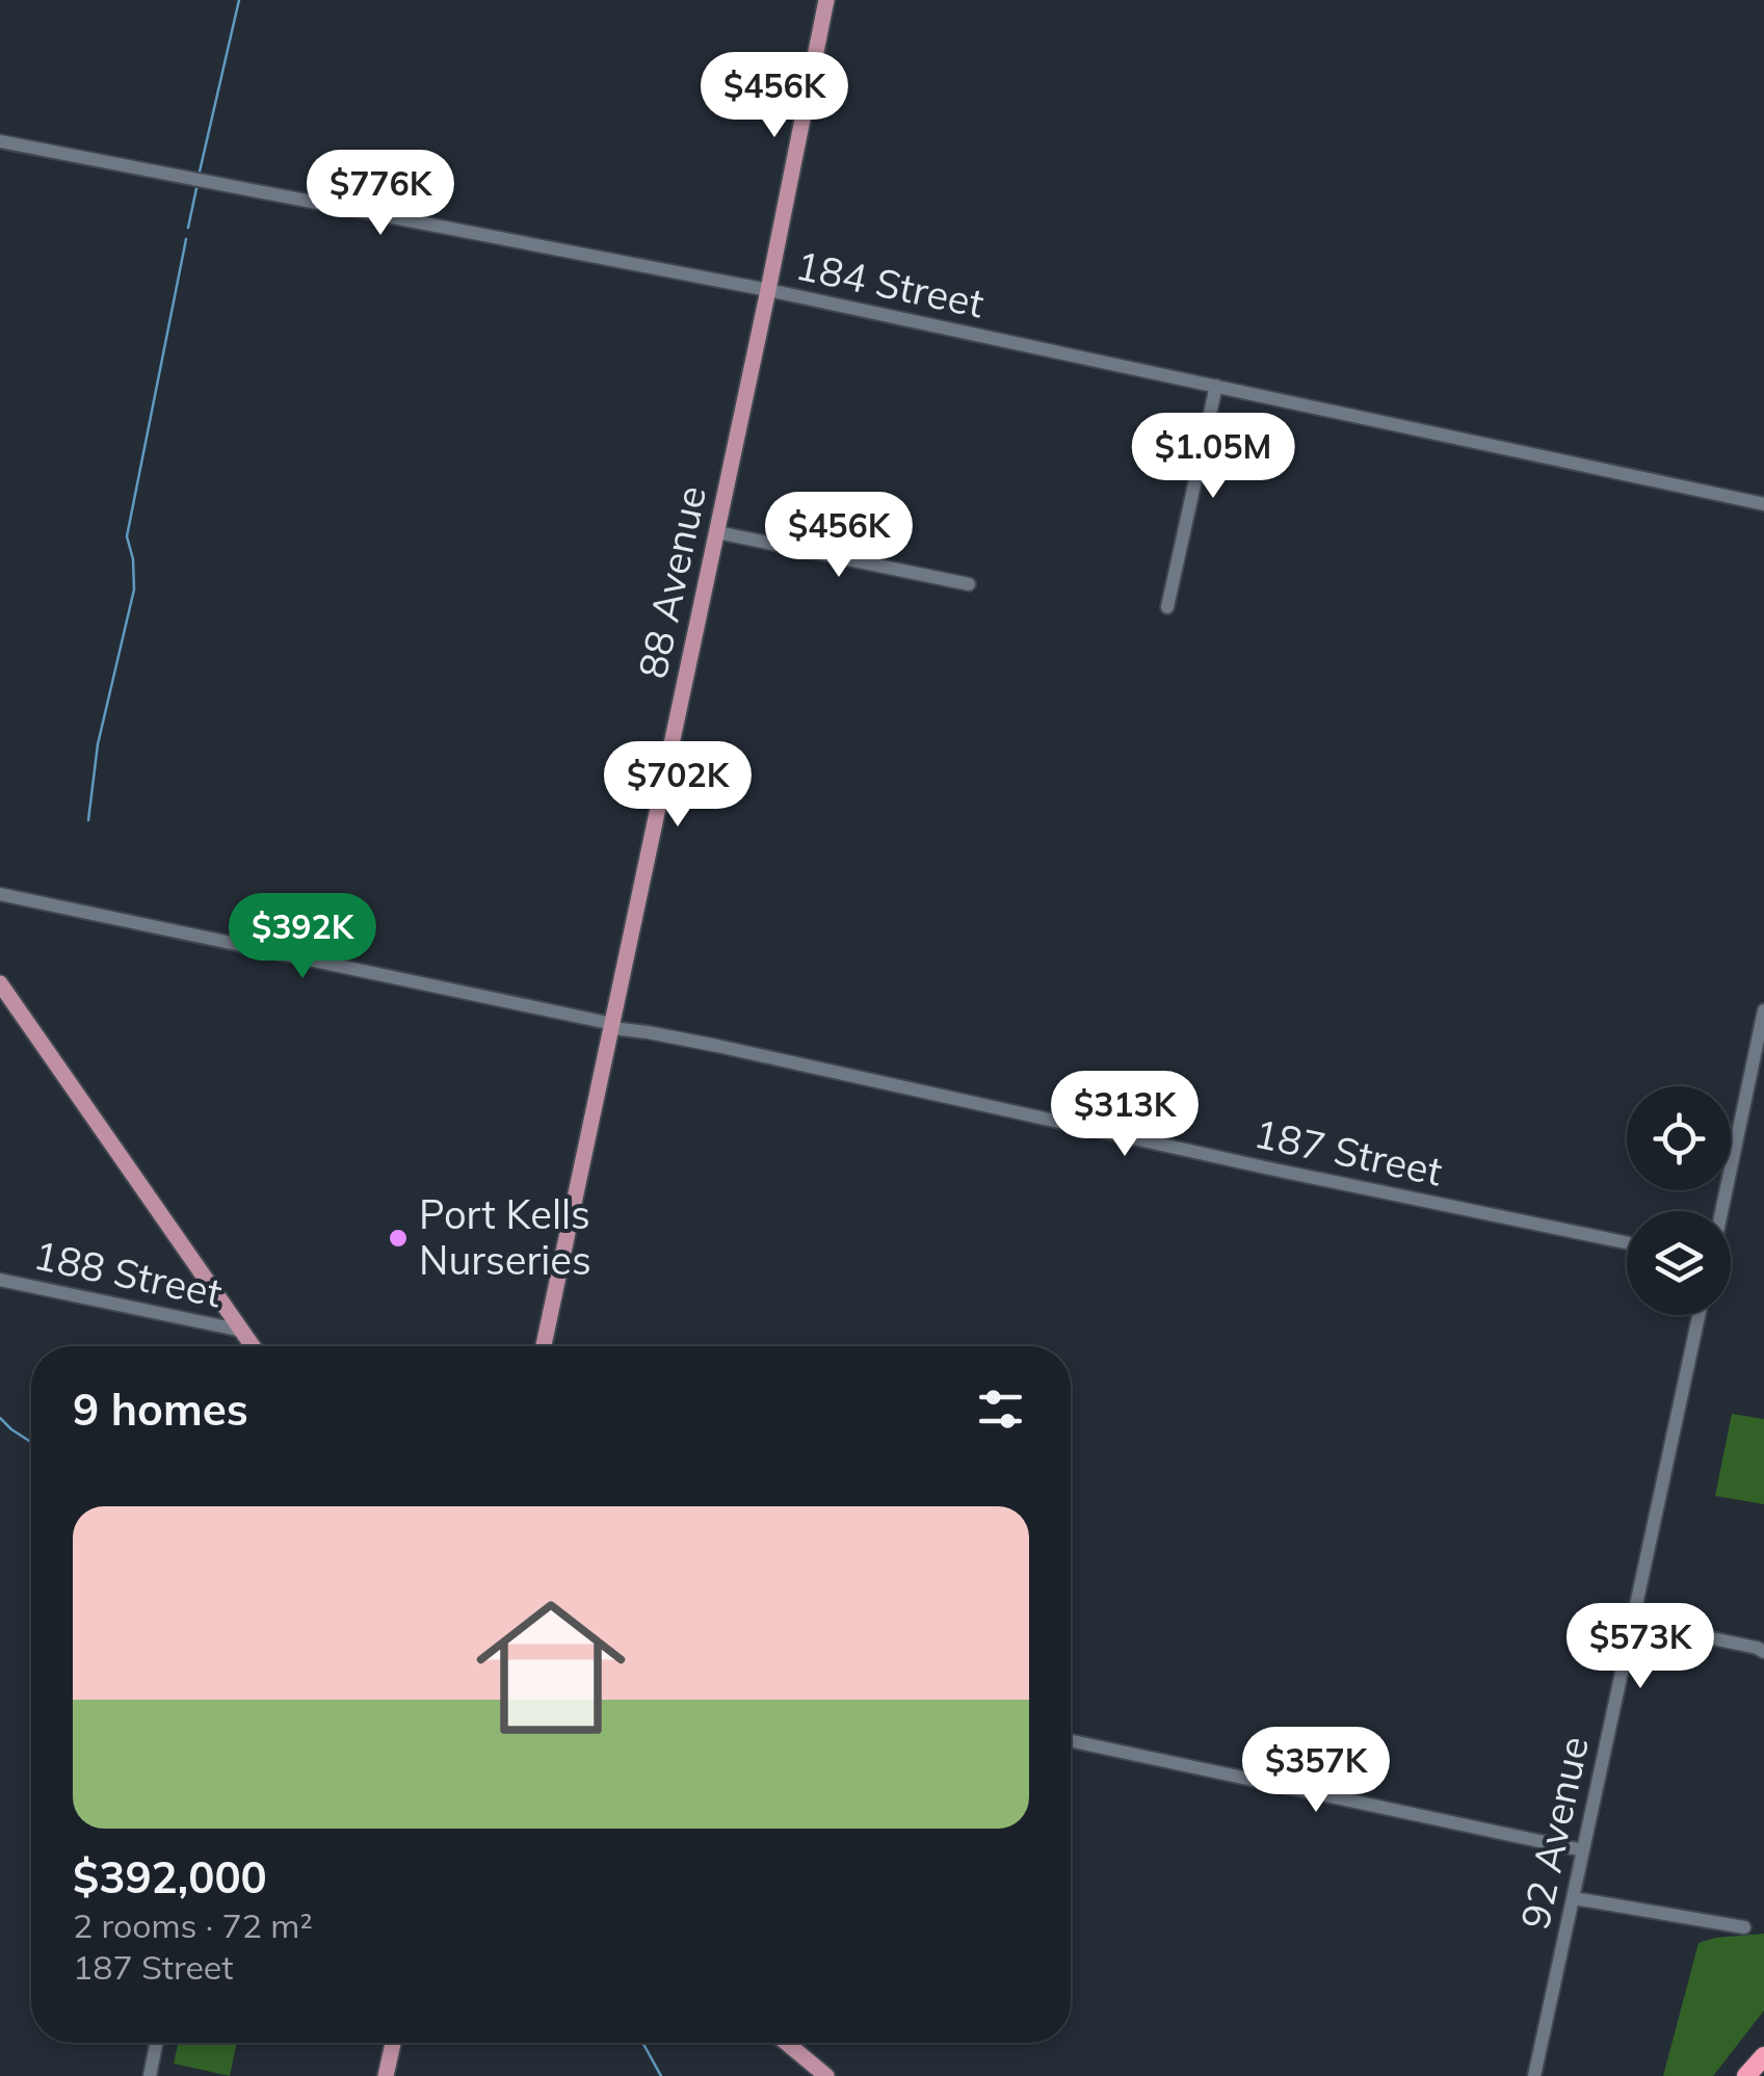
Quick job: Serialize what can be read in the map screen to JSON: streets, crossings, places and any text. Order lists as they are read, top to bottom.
{
  "streets": {
    "main road": ["88 Avenue"],
    "street": [
      "184 Street",
      "187 Street",
      "188 Street",
      "92 Avenue"
    ]
  },
  "crossings": [
    ["184 Street", "88 Avenue"],
    ["88 Avenue", "187 Street"]
  ],
  "places": ["Port Kells Nurseries"],
  "page": {
    "price": [
      "$456K",
      "$776K",
      "$1.05M",
      "$456K",
      "$702K",
      "$392K",
      "$313K",
      "$573K",
      "$357K"
    ],
    "heading": "9 homes",
    "list": [
      {
        "name": "$392,000",
        "note": "2 rooms · 72 m² · 187 Street"
      }
    ]
  }
}
